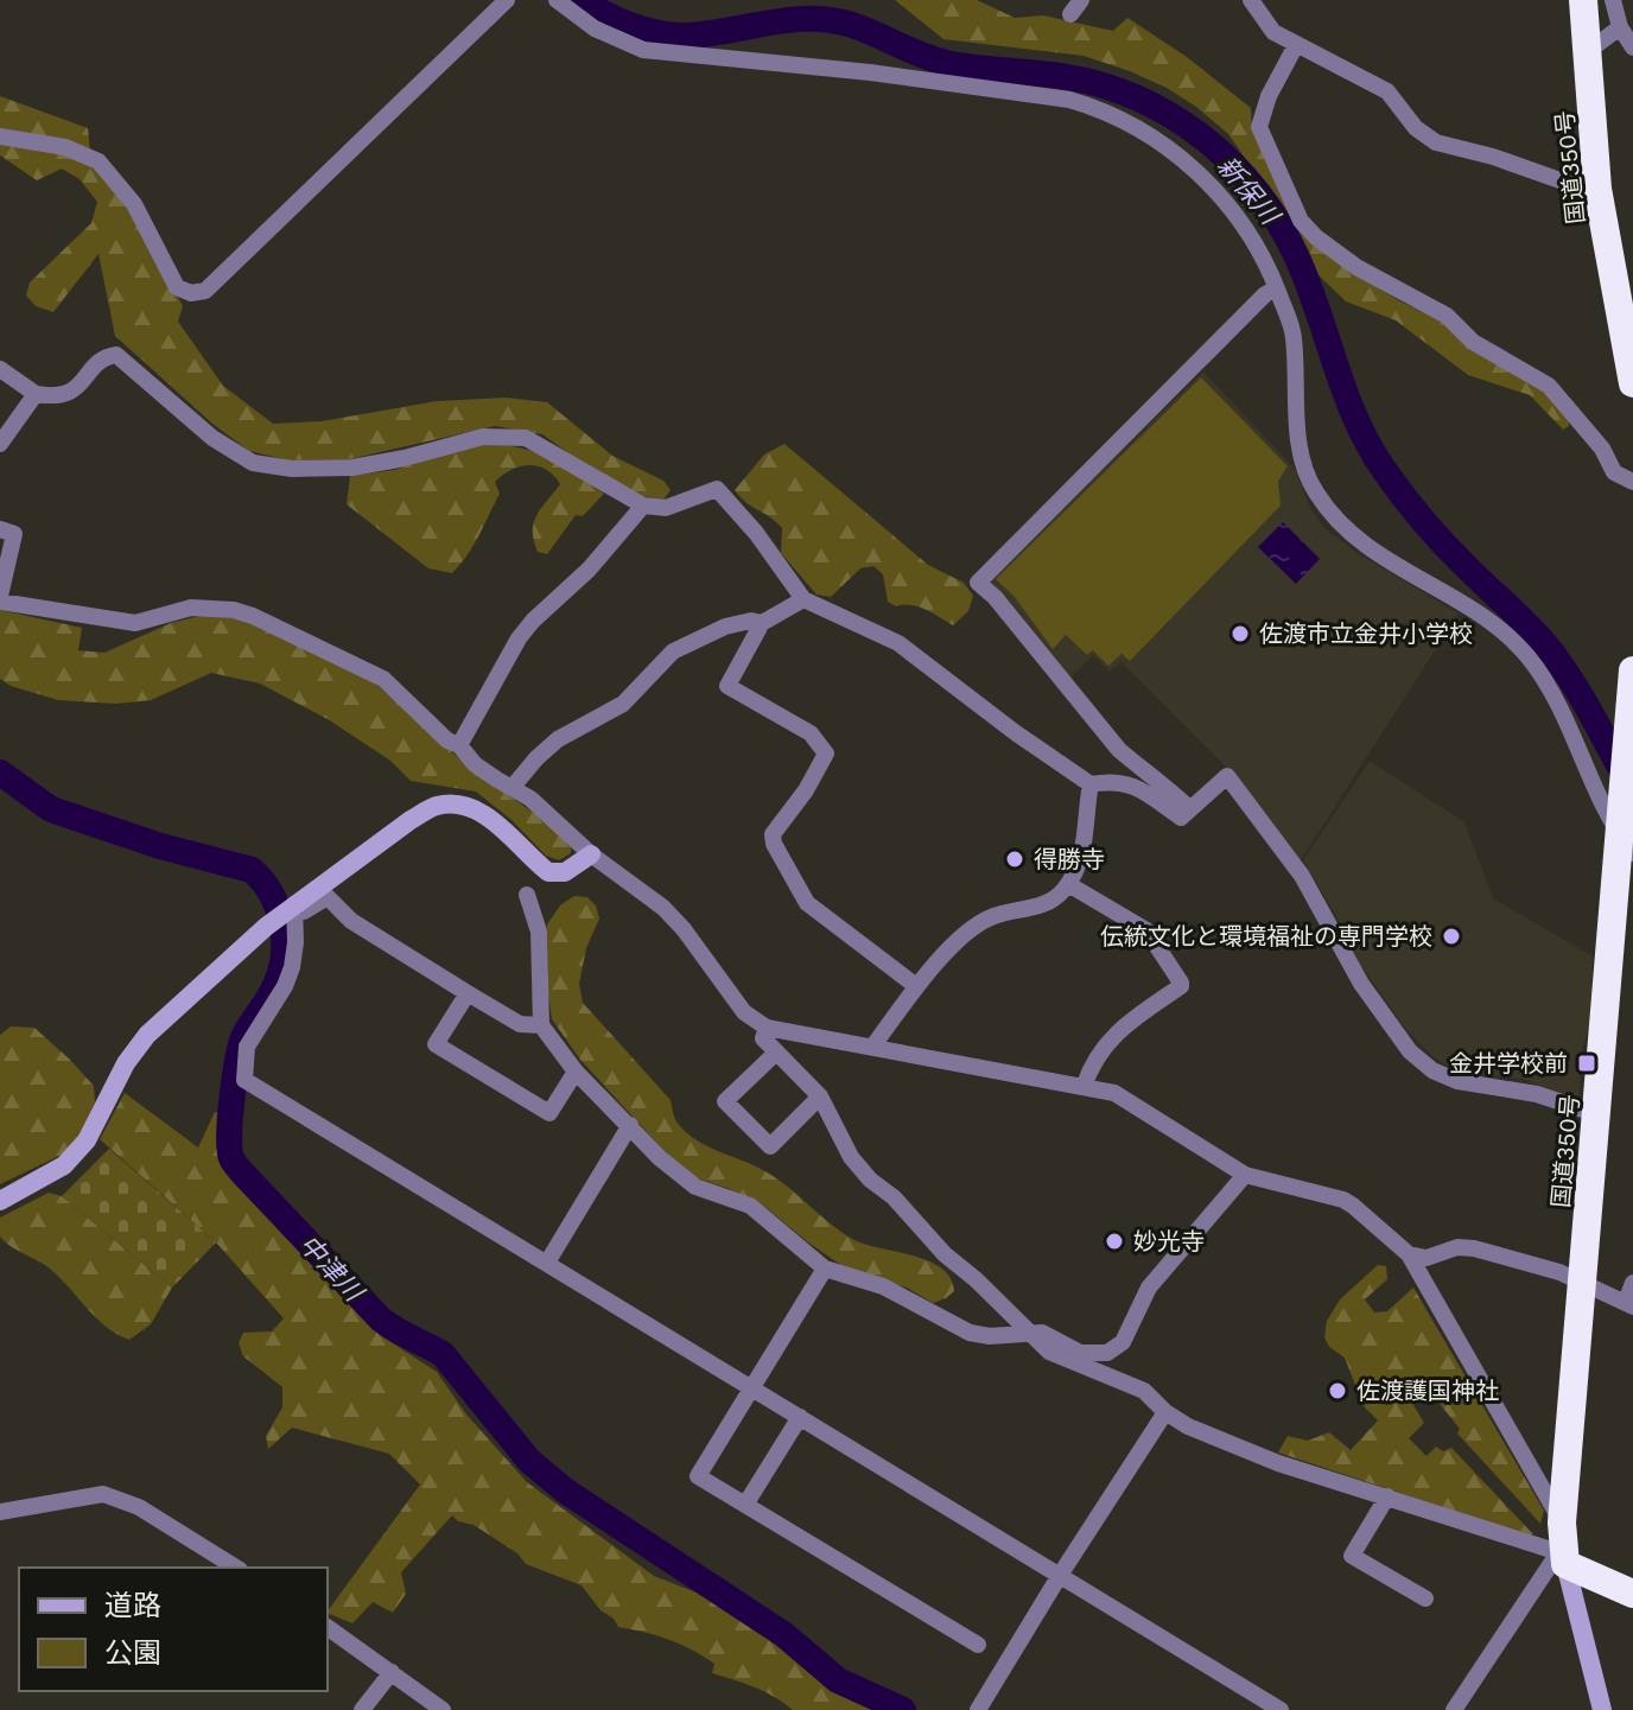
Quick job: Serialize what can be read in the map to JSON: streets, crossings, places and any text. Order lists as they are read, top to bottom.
{
  "streets": {
    "highway": ["国道350号"]
  },
  "water": ["新保川", "中津川"],
  "places": {
    "other": [
      "佐渡市立金井小学校",
      "得勝寺",
      "伝統文化と環境福祉の専門学校",
      "妙光寺",
      "佐渡護国神社"
    ],
    "transit": ["金井学校前"]
  },
  "legend": ["道路", "公園"]
}
